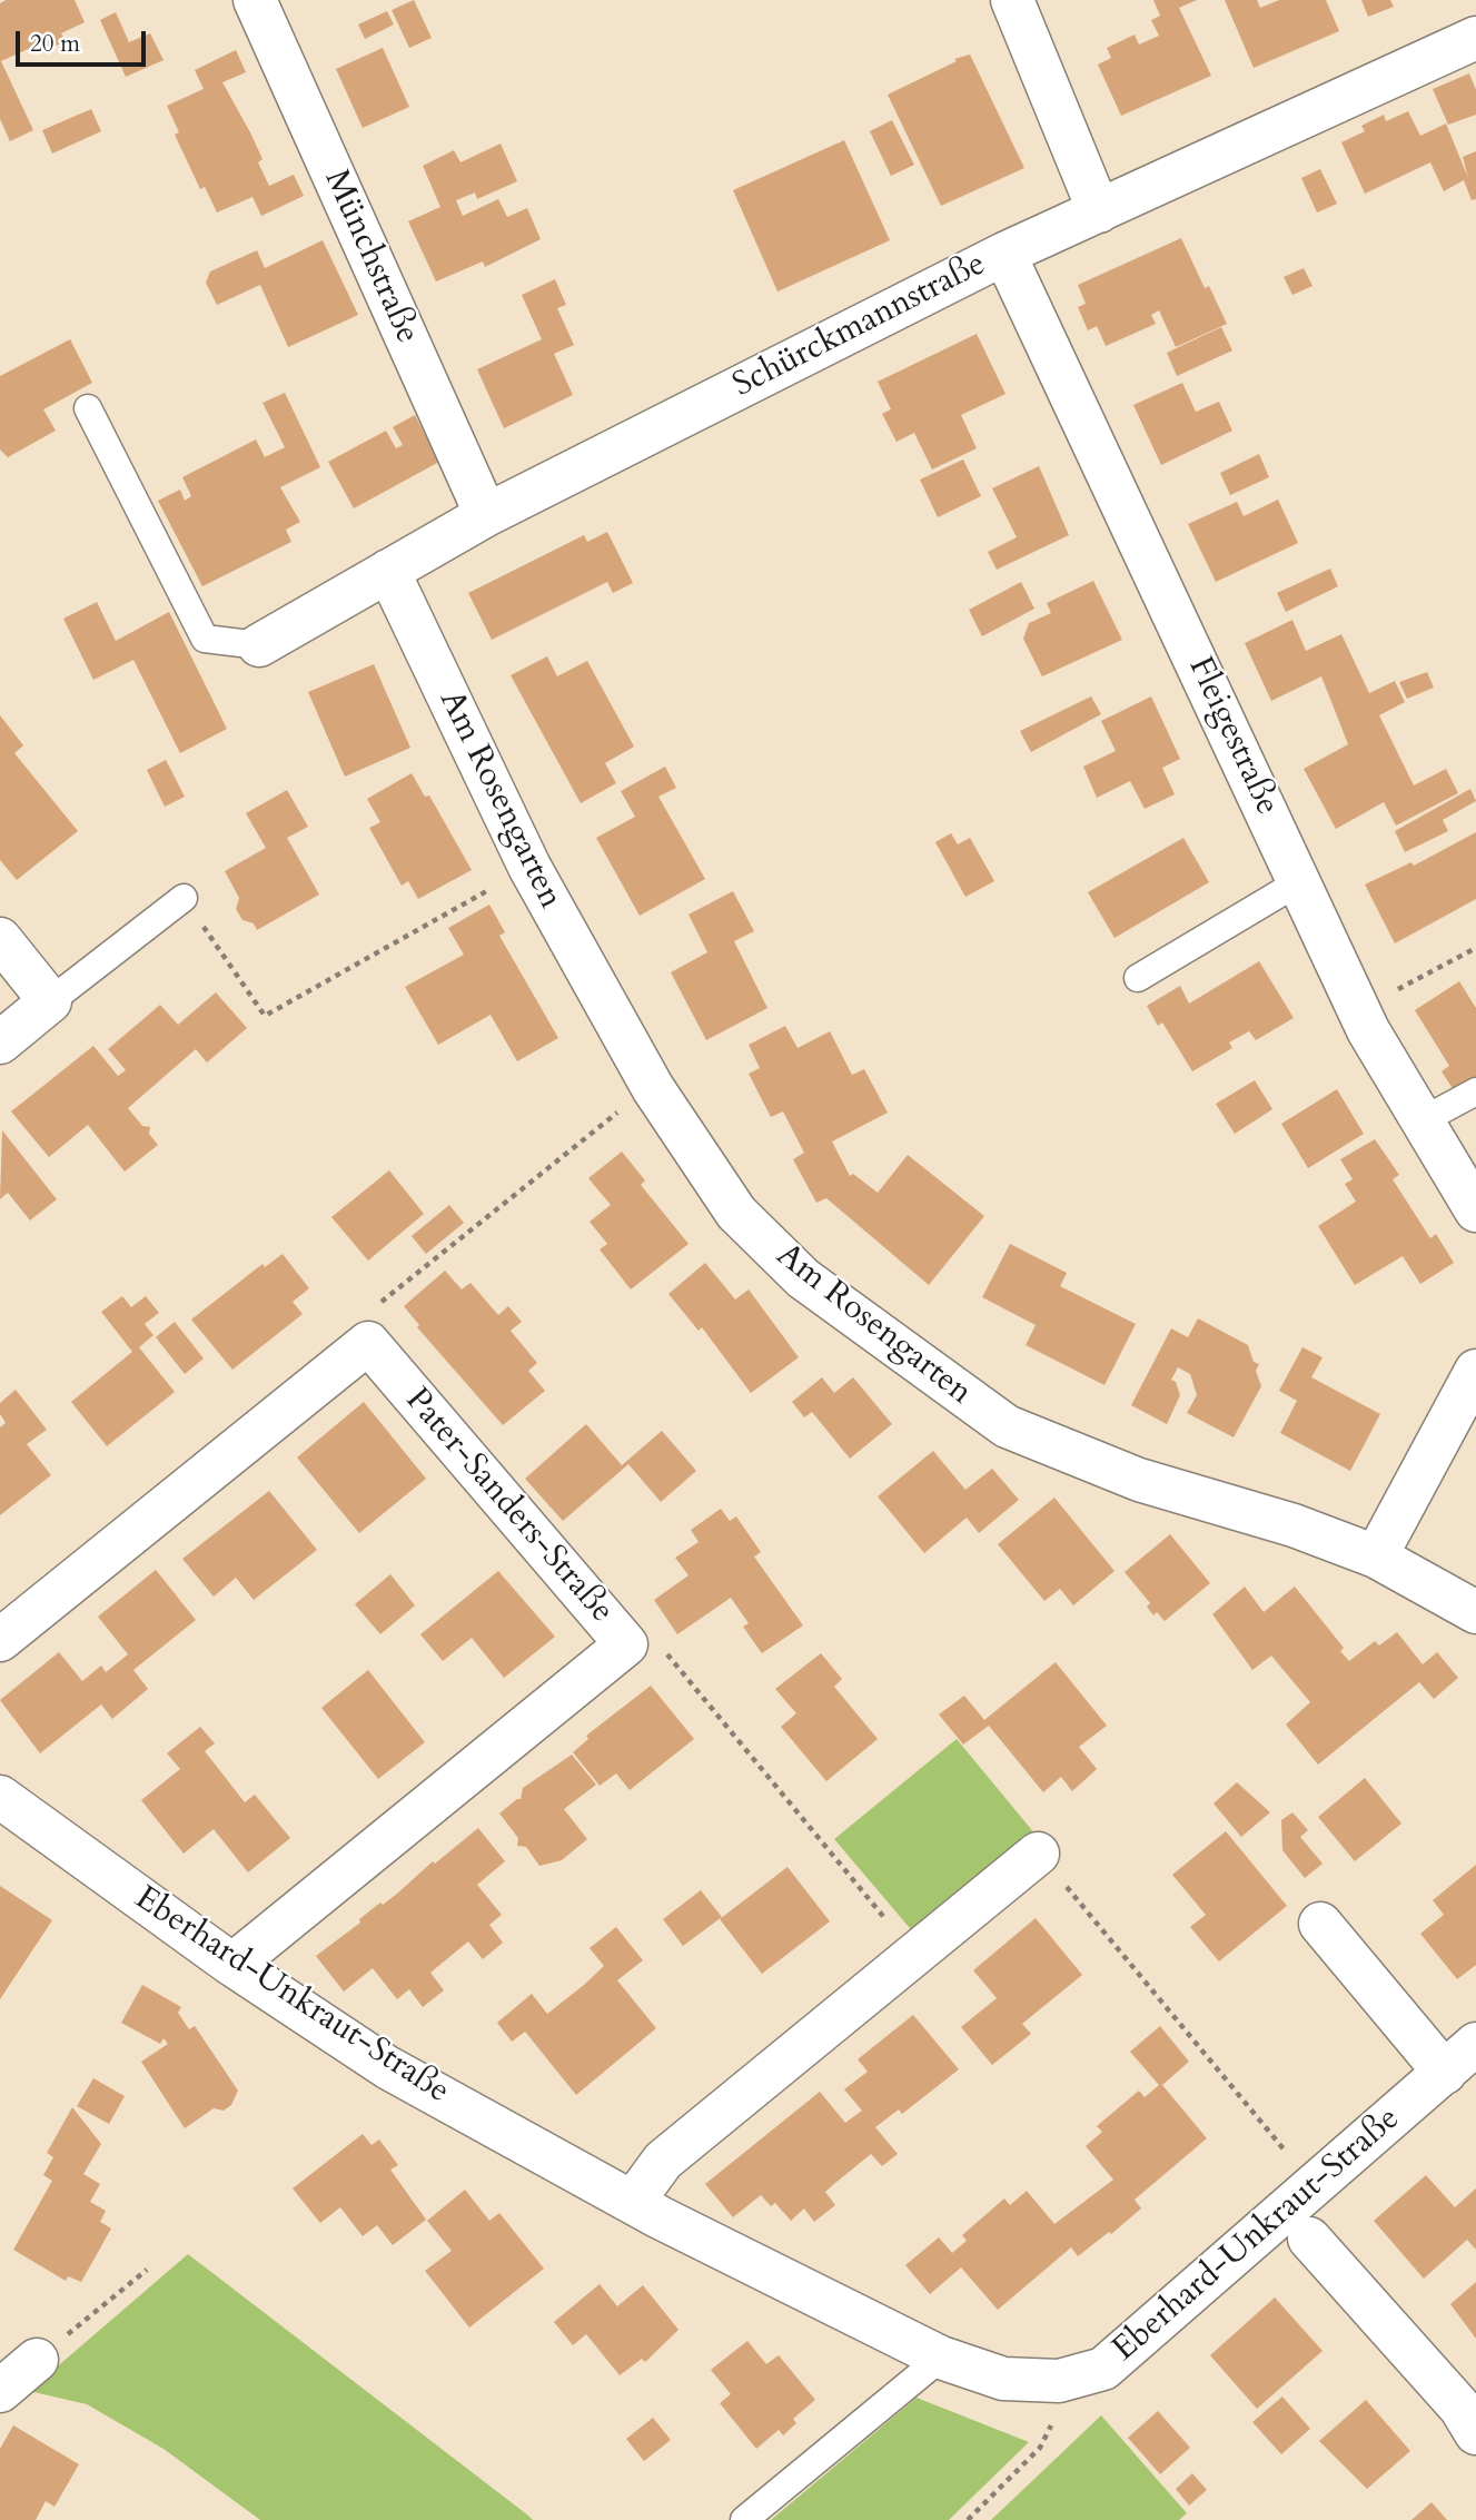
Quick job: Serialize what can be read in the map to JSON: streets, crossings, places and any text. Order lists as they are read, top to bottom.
{
  "streets": {
    "street": [
      "Münchstraße",
      "Schürckmannstraße",
      "Fleigestraße",
      "Am Rosengarten",
      "Pater-Sanders-Straße",
      "Eberhard-Unkraut-Straße"
    ]
  },
  "crossings": [
    ["Münchstraße", "Schürckmannstraße"],
    ["Schürckmannstraße", "Fleigestraße"],
    ["Schürckmannstraße", "Am Rosengarten"],
    ["Pater-Sanders-Straße", "Eberhard-Unkraut-Straße"]
  ],
  "scale_bar": "20 m"
}
